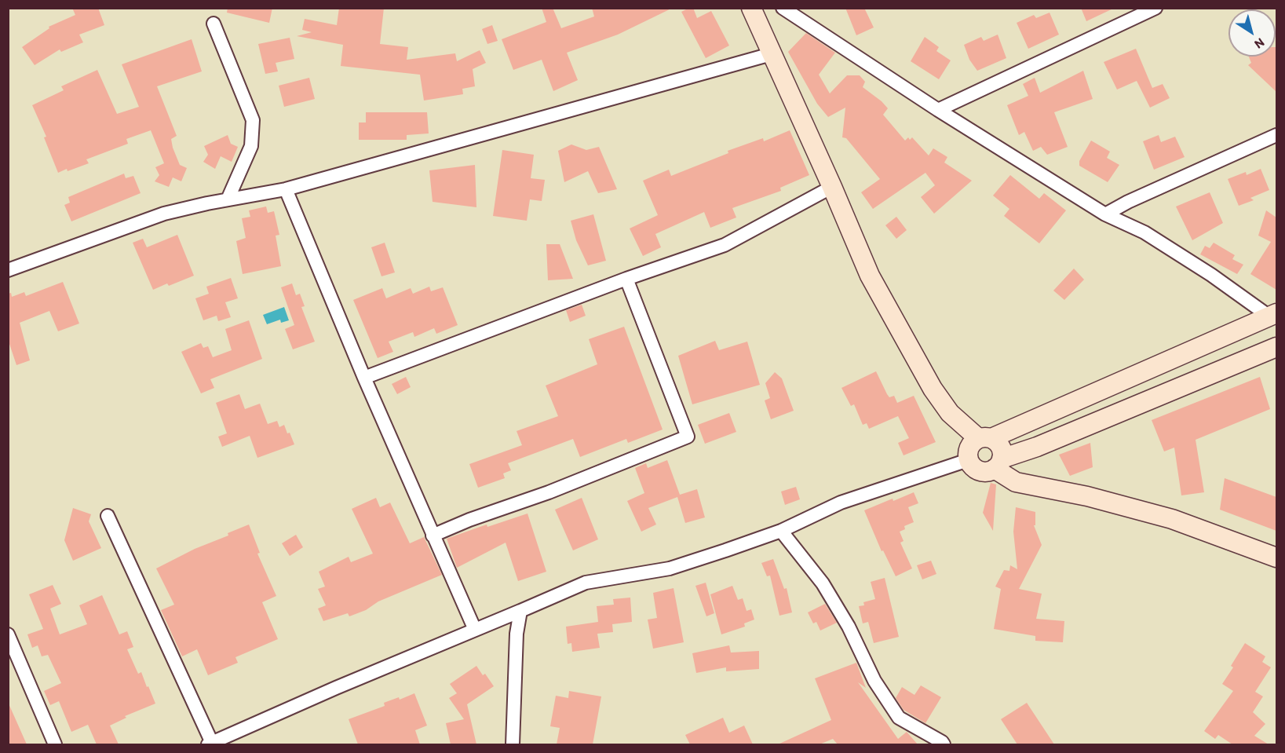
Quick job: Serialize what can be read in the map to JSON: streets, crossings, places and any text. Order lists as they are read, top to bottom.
{
  "north": "bottom right"
}
